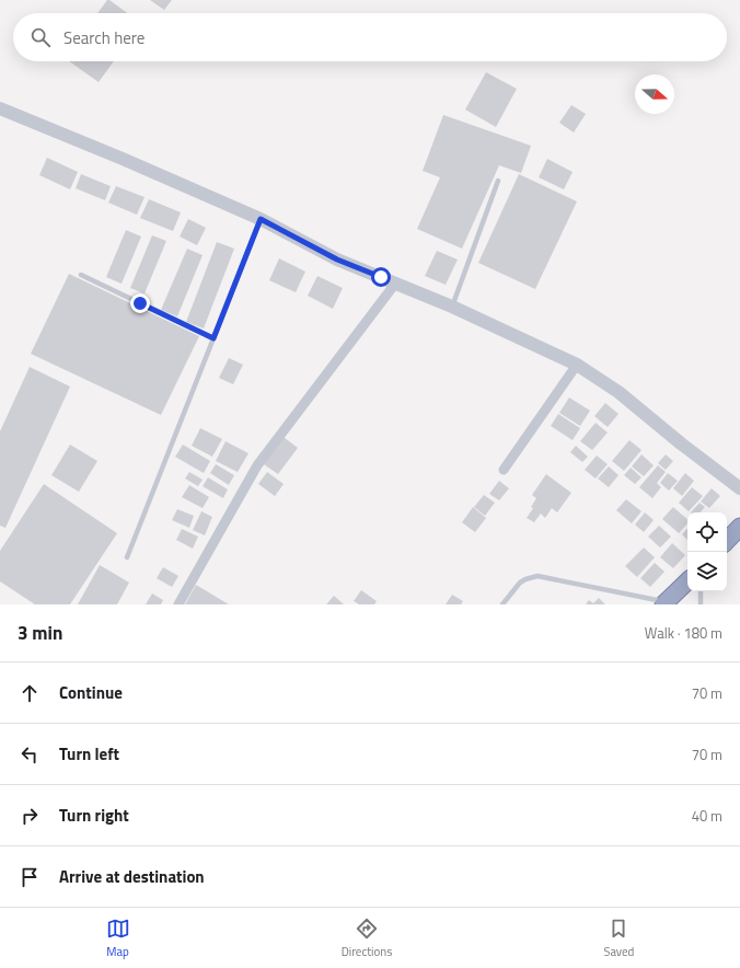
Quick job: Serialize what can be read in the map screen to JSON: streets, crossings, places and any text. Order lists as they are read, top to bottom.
{
  "north": "right",
  "page": {
    "search": "Search here",
    "heading": ["3 min", "Walk · 180 m"],
    "list": [
      ["Continue", "70 m"],
      ["Turn left", "70 m"],
      ["Turn right", "40 m"],
      "Arrive at destination"
    ],
    "nav": ["Map", "Directions", "Saved"]
  }
}
